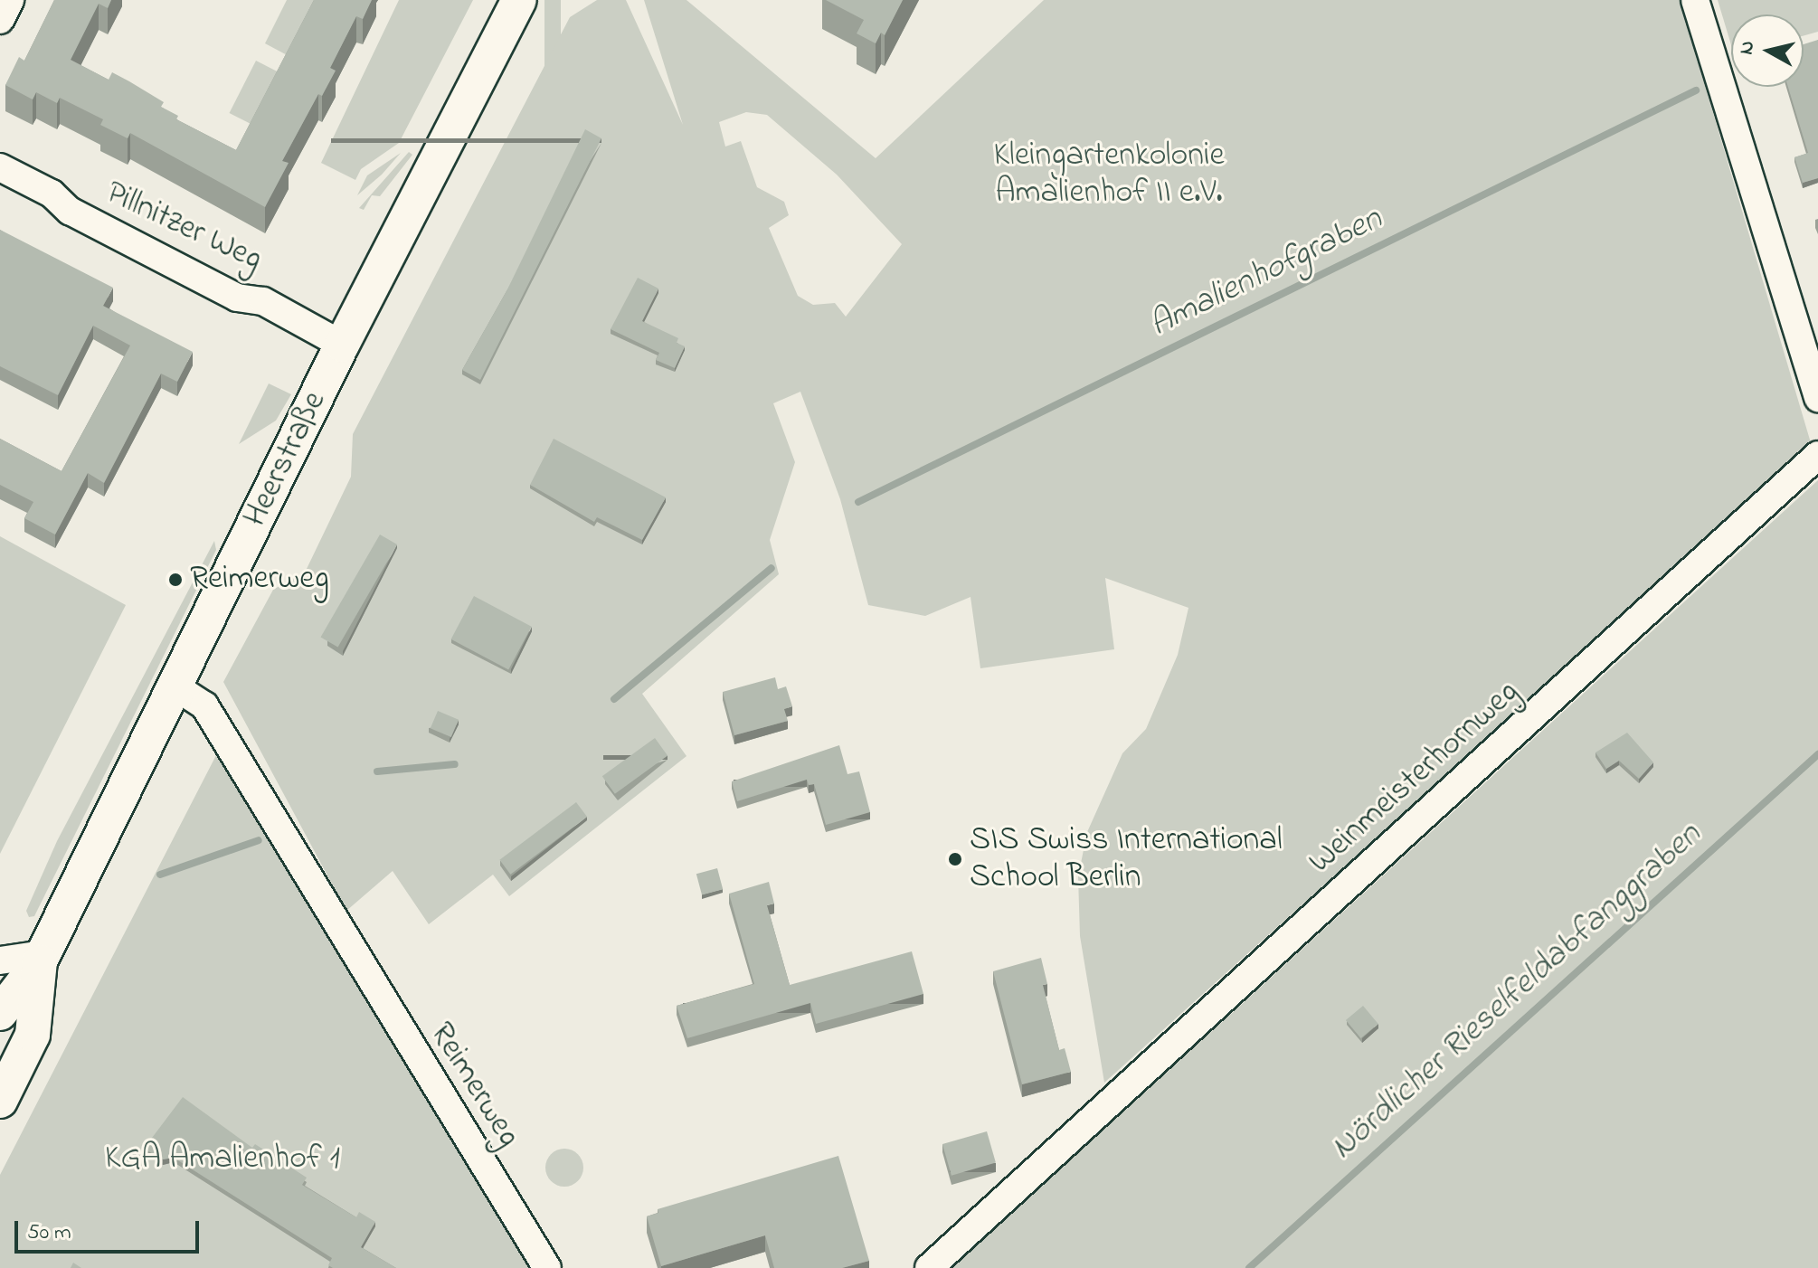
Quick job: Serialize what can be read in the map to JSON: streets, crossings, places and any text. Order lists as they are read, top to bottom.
{
  "streets": {
    "main road": ["Heerstraße"],
    "street": ["Pillnitzer Weg", "Weinmeisterhornweg", "Reimerweg"]
  },
  "crossings": [
    ["Pillnitzer Weg", "Heerstraße"],
    ["Heerstraße", "Reimerweg"]
  ],
  "water": ["Amalienhofgraben", "Nördlicher Rieselfeldabfanggraben"],
  "parks": ["Kleingartenkolonie Amalienhof II e.V.", "KGA Amalienhof 1"],
  "places": ["Reimerweg", "SIS Swiss International School Berlin"],
  "scale_bar": "50 m",
  "north": "left"
}
